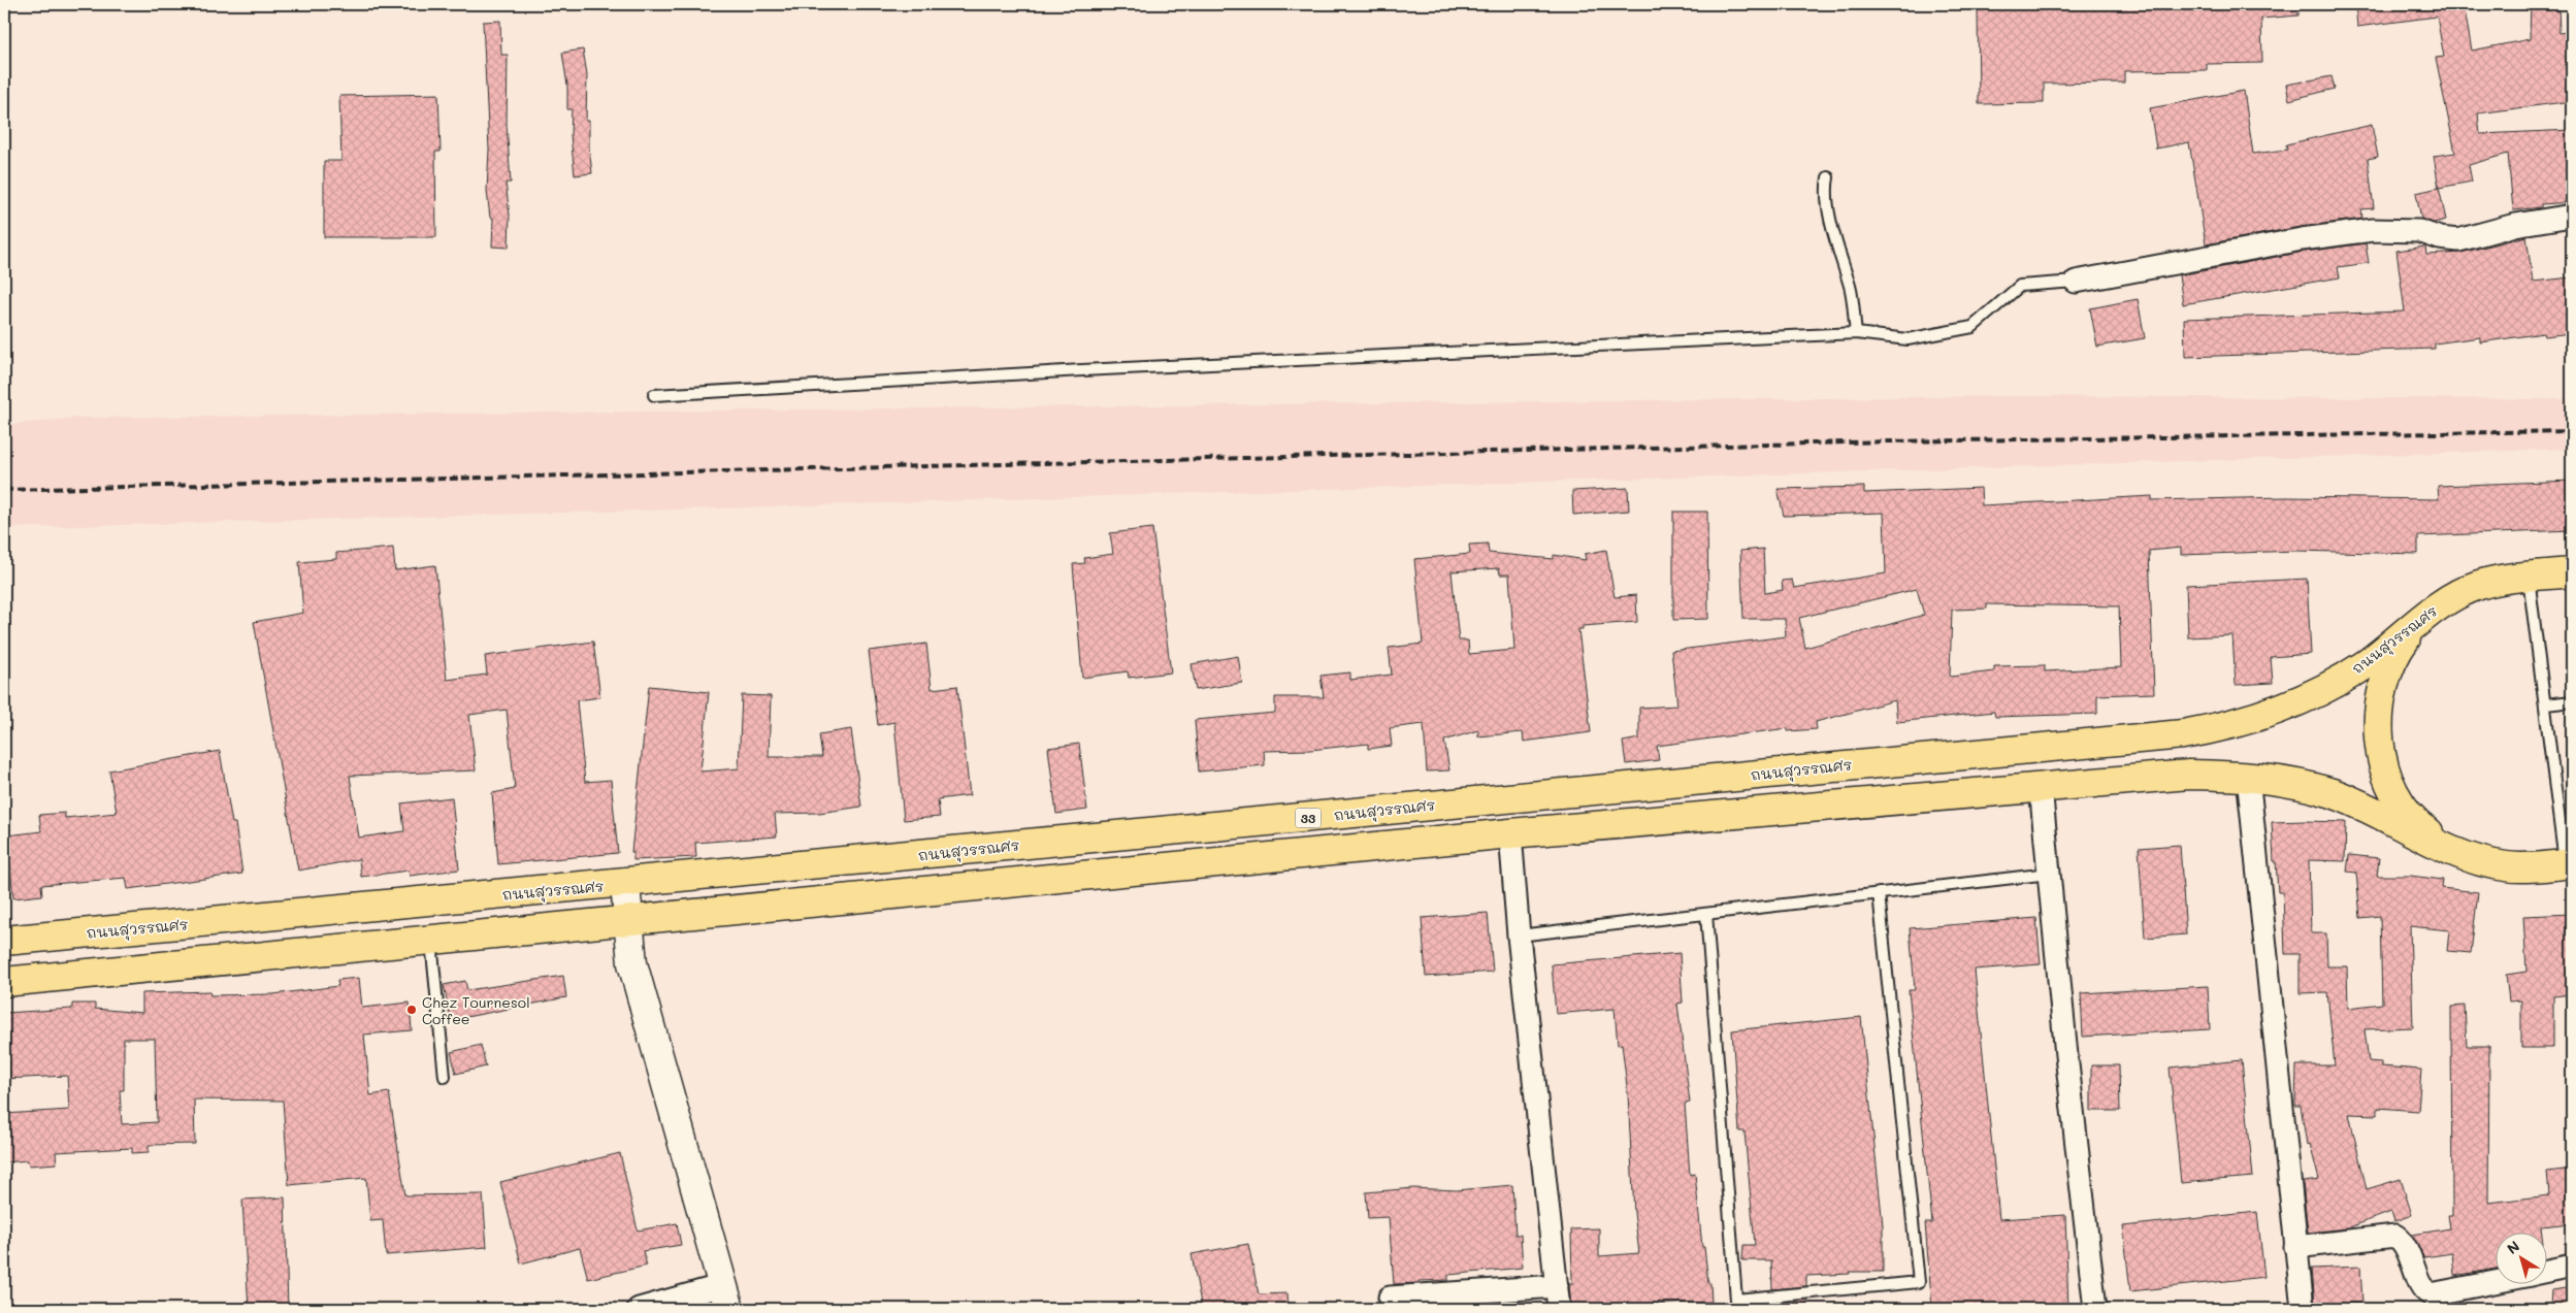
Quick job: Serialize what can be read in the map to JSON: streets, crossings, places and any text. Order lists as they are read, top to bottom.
{
  "streets": {
    "main road": ["ถนนสุวรรณศร", "33"]
  },
  "places": ["Chez Tournesol Coffee"],
  "north": "top left"
}
